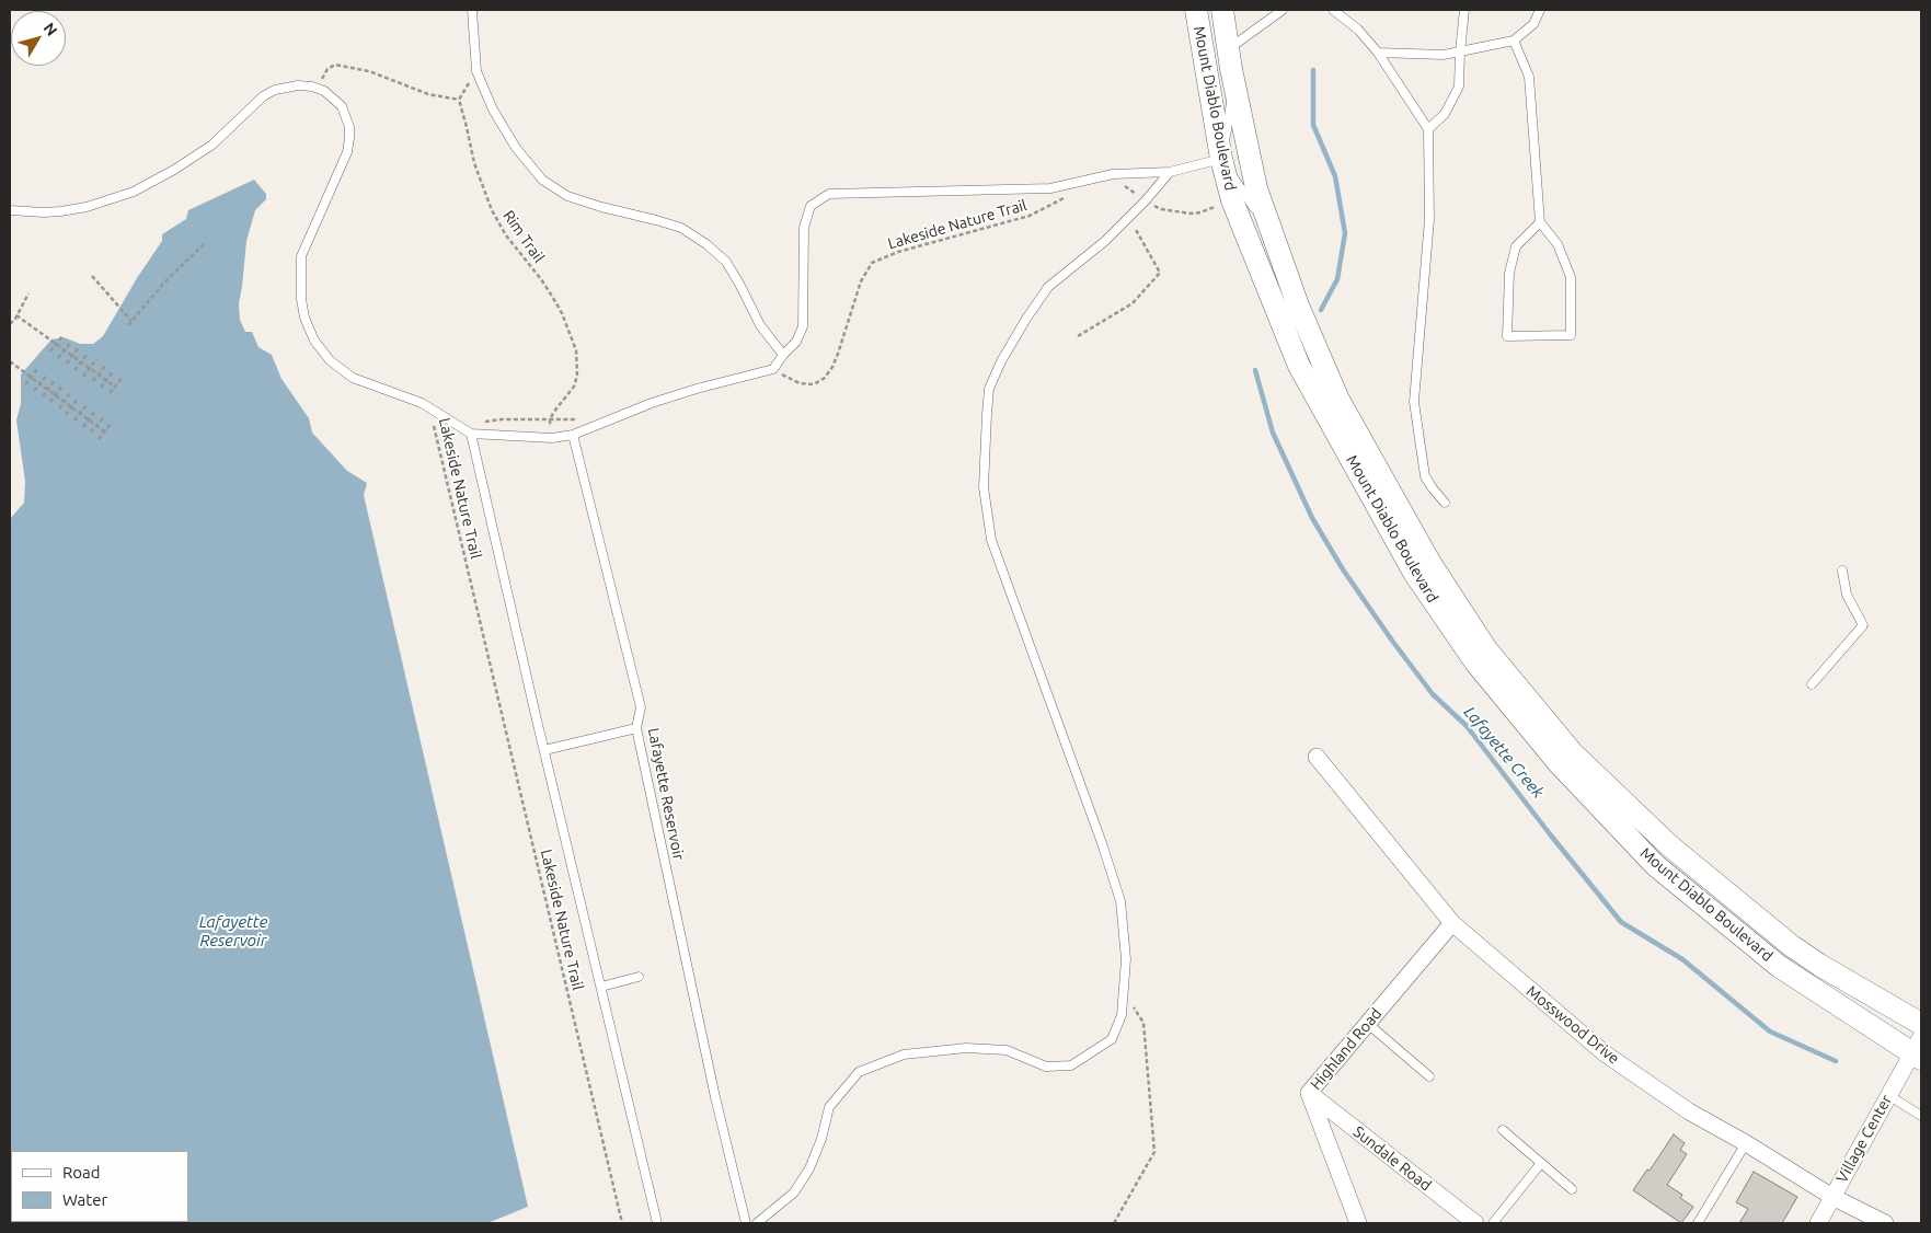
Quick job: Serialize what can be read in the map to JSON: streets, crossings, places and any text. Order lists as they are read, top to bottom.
{
  "streets": {
    "main road": ["Mount Diablo Boulevard"],
    "street": [
      "Mosswood Drive",
      "Highland Road",
      "Village Center",
      "Sundale Road"
    ],
    "lane": ["Lafayette Reservoir"],
    "path": ["Lakeside Nature Trail", "Rim Trail"]
  },
  "crossings": [
    ["Mount Diablo Boulevard", "Village Center"],
    ["Mosswood Drive", "Highland Road"],
    ["Mosswood Drive", "Village Center"],
    ["Highland Road", "Sundale Road"]
  ],
  "water": ["Lafayette Creek", "Lafayette Reservoir"],
  "legend": ["Road", "Water"],
  "north": "top right"
}
